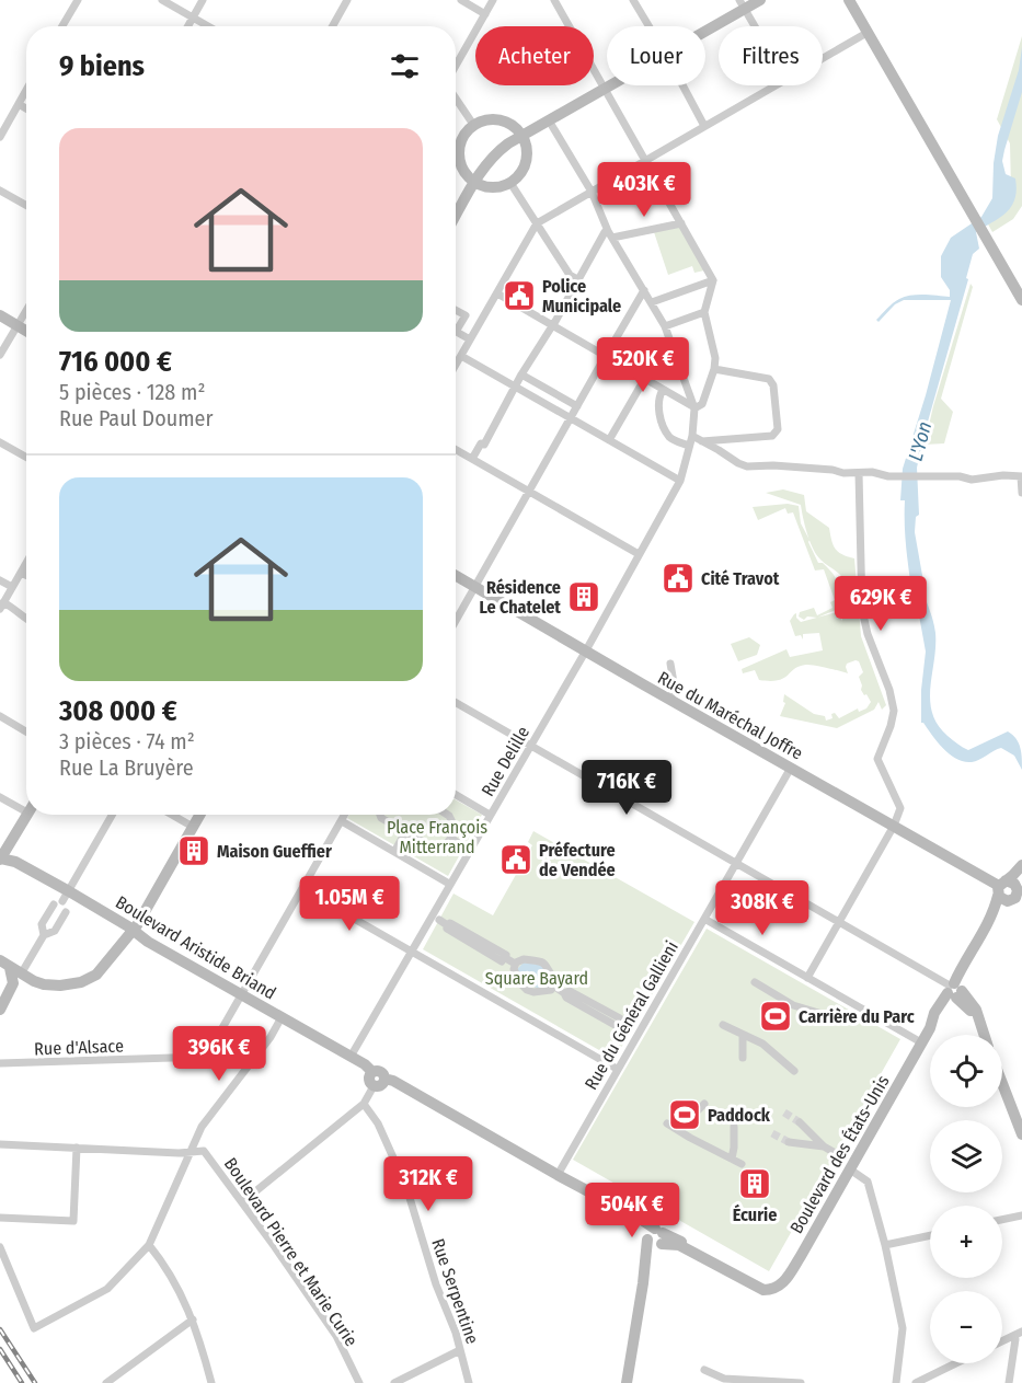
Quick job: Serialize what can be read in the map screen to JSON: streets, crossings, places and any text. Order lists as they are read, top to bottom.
{
  "streets": {
    "main road": ["Rue du Maréchal Joffre", "Boulevard Aristide Briand", "Boulevard des États-Unis"],
    "street": [
      "Rue Delille",
      "Rue du Général Gallieni",
      "Rue d'Alsace",
      "Boulevard Pierre et Marie Curie",
      "Rue Serpentine"
    ]
  },
  "crossings": [
    ["Rue du Maréchal Joffre", "Rue Delille"],
    ["Rue du Maréchal Joffre", "Rue du Général Gallieni"],
    ["Rue du Maréchal Joffre", "Boulevard des États-Unis"],
    ["Rue Delille", "Boulevard Aristide Briand"],
    ["Boulevard Aristide Briand", "Rue du Général Gallieni"],
    ["Boulevard Aristide Briand", "Rue d'Alsace"],
    ["Boulevard Aristide Briand", "Boulevard des États-Unis"]
  ],
  "water": ["L'Yon"],
  "parks": ["Place François Mitterrand", "Square Bayard"],
  "places": {
    "public building": ["Police Municipale", "Cité Travot", "Préfecture de Vendée"],
    "building": ["Résidence Le Chatelet", "Maison Gueffier", "Écurie"],
    "sports": ["Carrière du Parc", "Paddock"]
  },
  "page": {
    "chip": ["Acheter", "Louer", "Filtres"],
    "heading": "9 biens",
    "list": [
      {
        "name": "716 000 €",
        "note": "5 pièces · 128 m² · Rue Paul Doumer"
      },
      {
        "name": "308 000 €",
        "note": "3 pièces · 74 m² · Rue La Bruyère"
      }
    ],
    "price": [
      "403K €",
      "520K €",
      "629K €",
      "716K €",
      "1.05M €",
      "308K €",
      "396K €",
      "312K €",
      "504K €"
    ],
    "map_buttons": ["+", "−"]
  }
}
